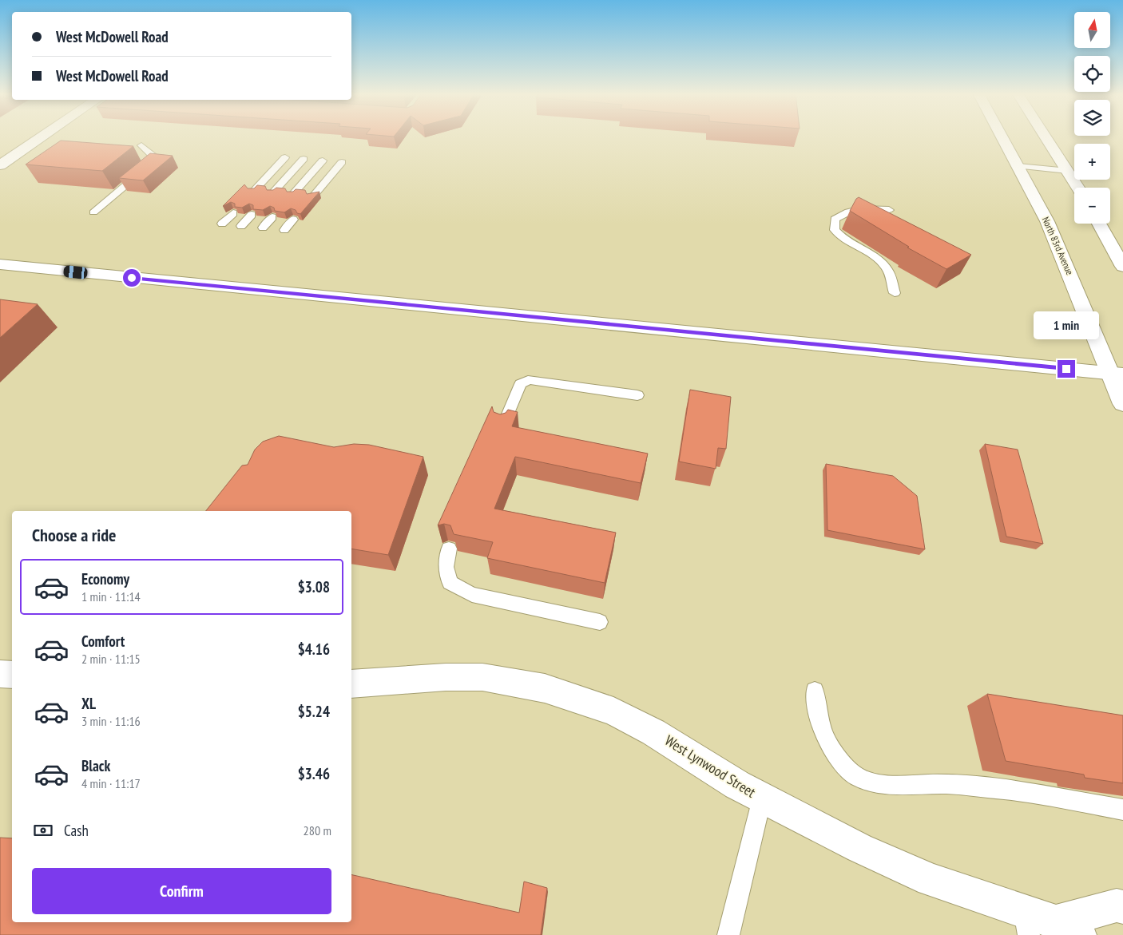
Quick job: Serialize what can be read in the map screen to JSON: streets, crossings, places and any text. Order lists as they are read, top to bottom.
{
  "streets": {
    "main road": ["North 83rd Avenue", "West Lynwood Street"]
  },
  "north": "top",
  "page": {
    "map_buttons": ["+", "−"],
    "banner": ["West McDowell Road", "West McDowell Road"],
    "bubble": "1 min",
    "heading": "Choose a ride",
    "list": [
      {
        "name": "Economy",
        "note": "1 min · 11:14",
        "value": "$3.08"
      },
      {
        "name": "Comfort",
        "note": "2 min · 11:15",
        "value": "$4.16"
      },
      {
        "name": "XL",
        "note": "3 min · 11:16",
        "value": "$5.24"
      },
      {
        "name": "Black",
        "note": "4 min · 11:17",
        "value": "$3.46"
      }
    ],
    "pay": ["Cash", "280 m"],
    "buttons": "Confirm"
  }
}
